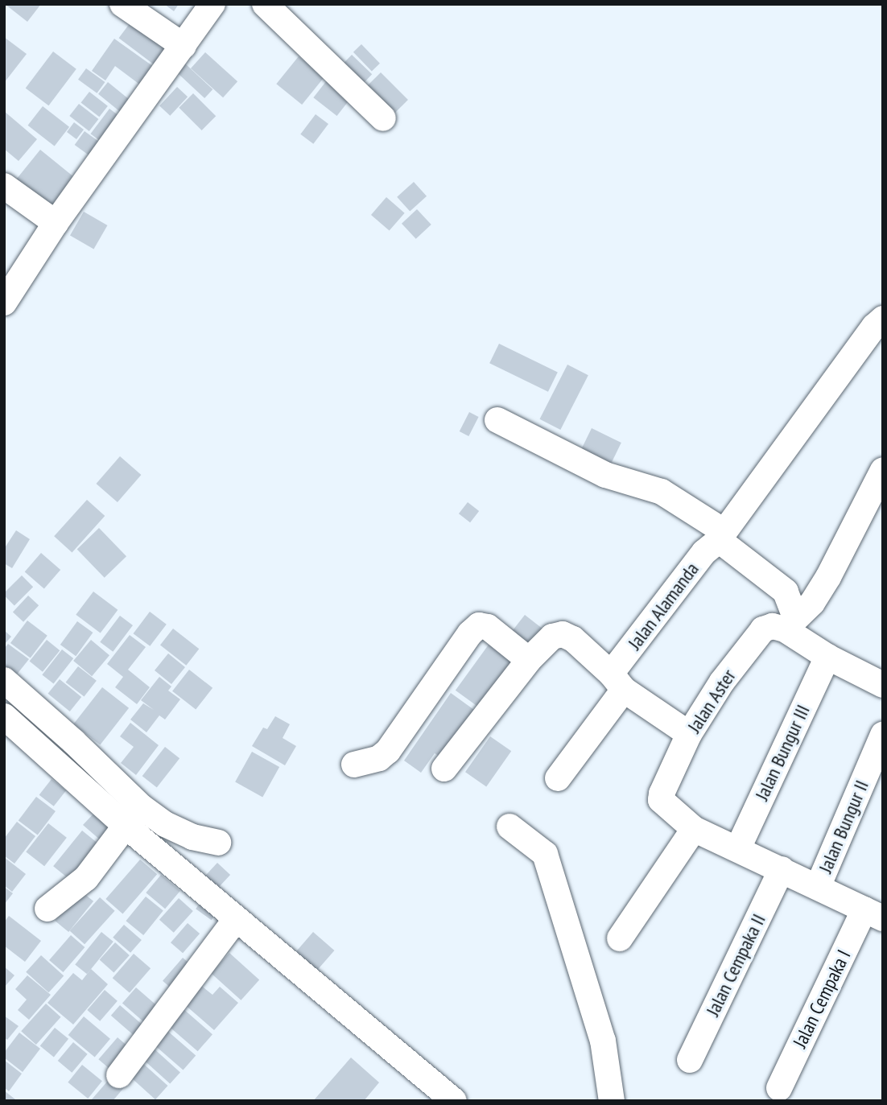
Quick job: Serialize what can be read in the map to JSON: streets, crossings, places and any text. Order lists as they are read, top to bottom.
{
  "streets": {
    "street": [
      "Jalan Alamanda",
      "Jalan Aster",
      "Jalan Bungur III",
      "Jalan Bungur II",
      "Jalan Cempaka II",
      "Jalan Cempaka I"
    ]
  }
}
